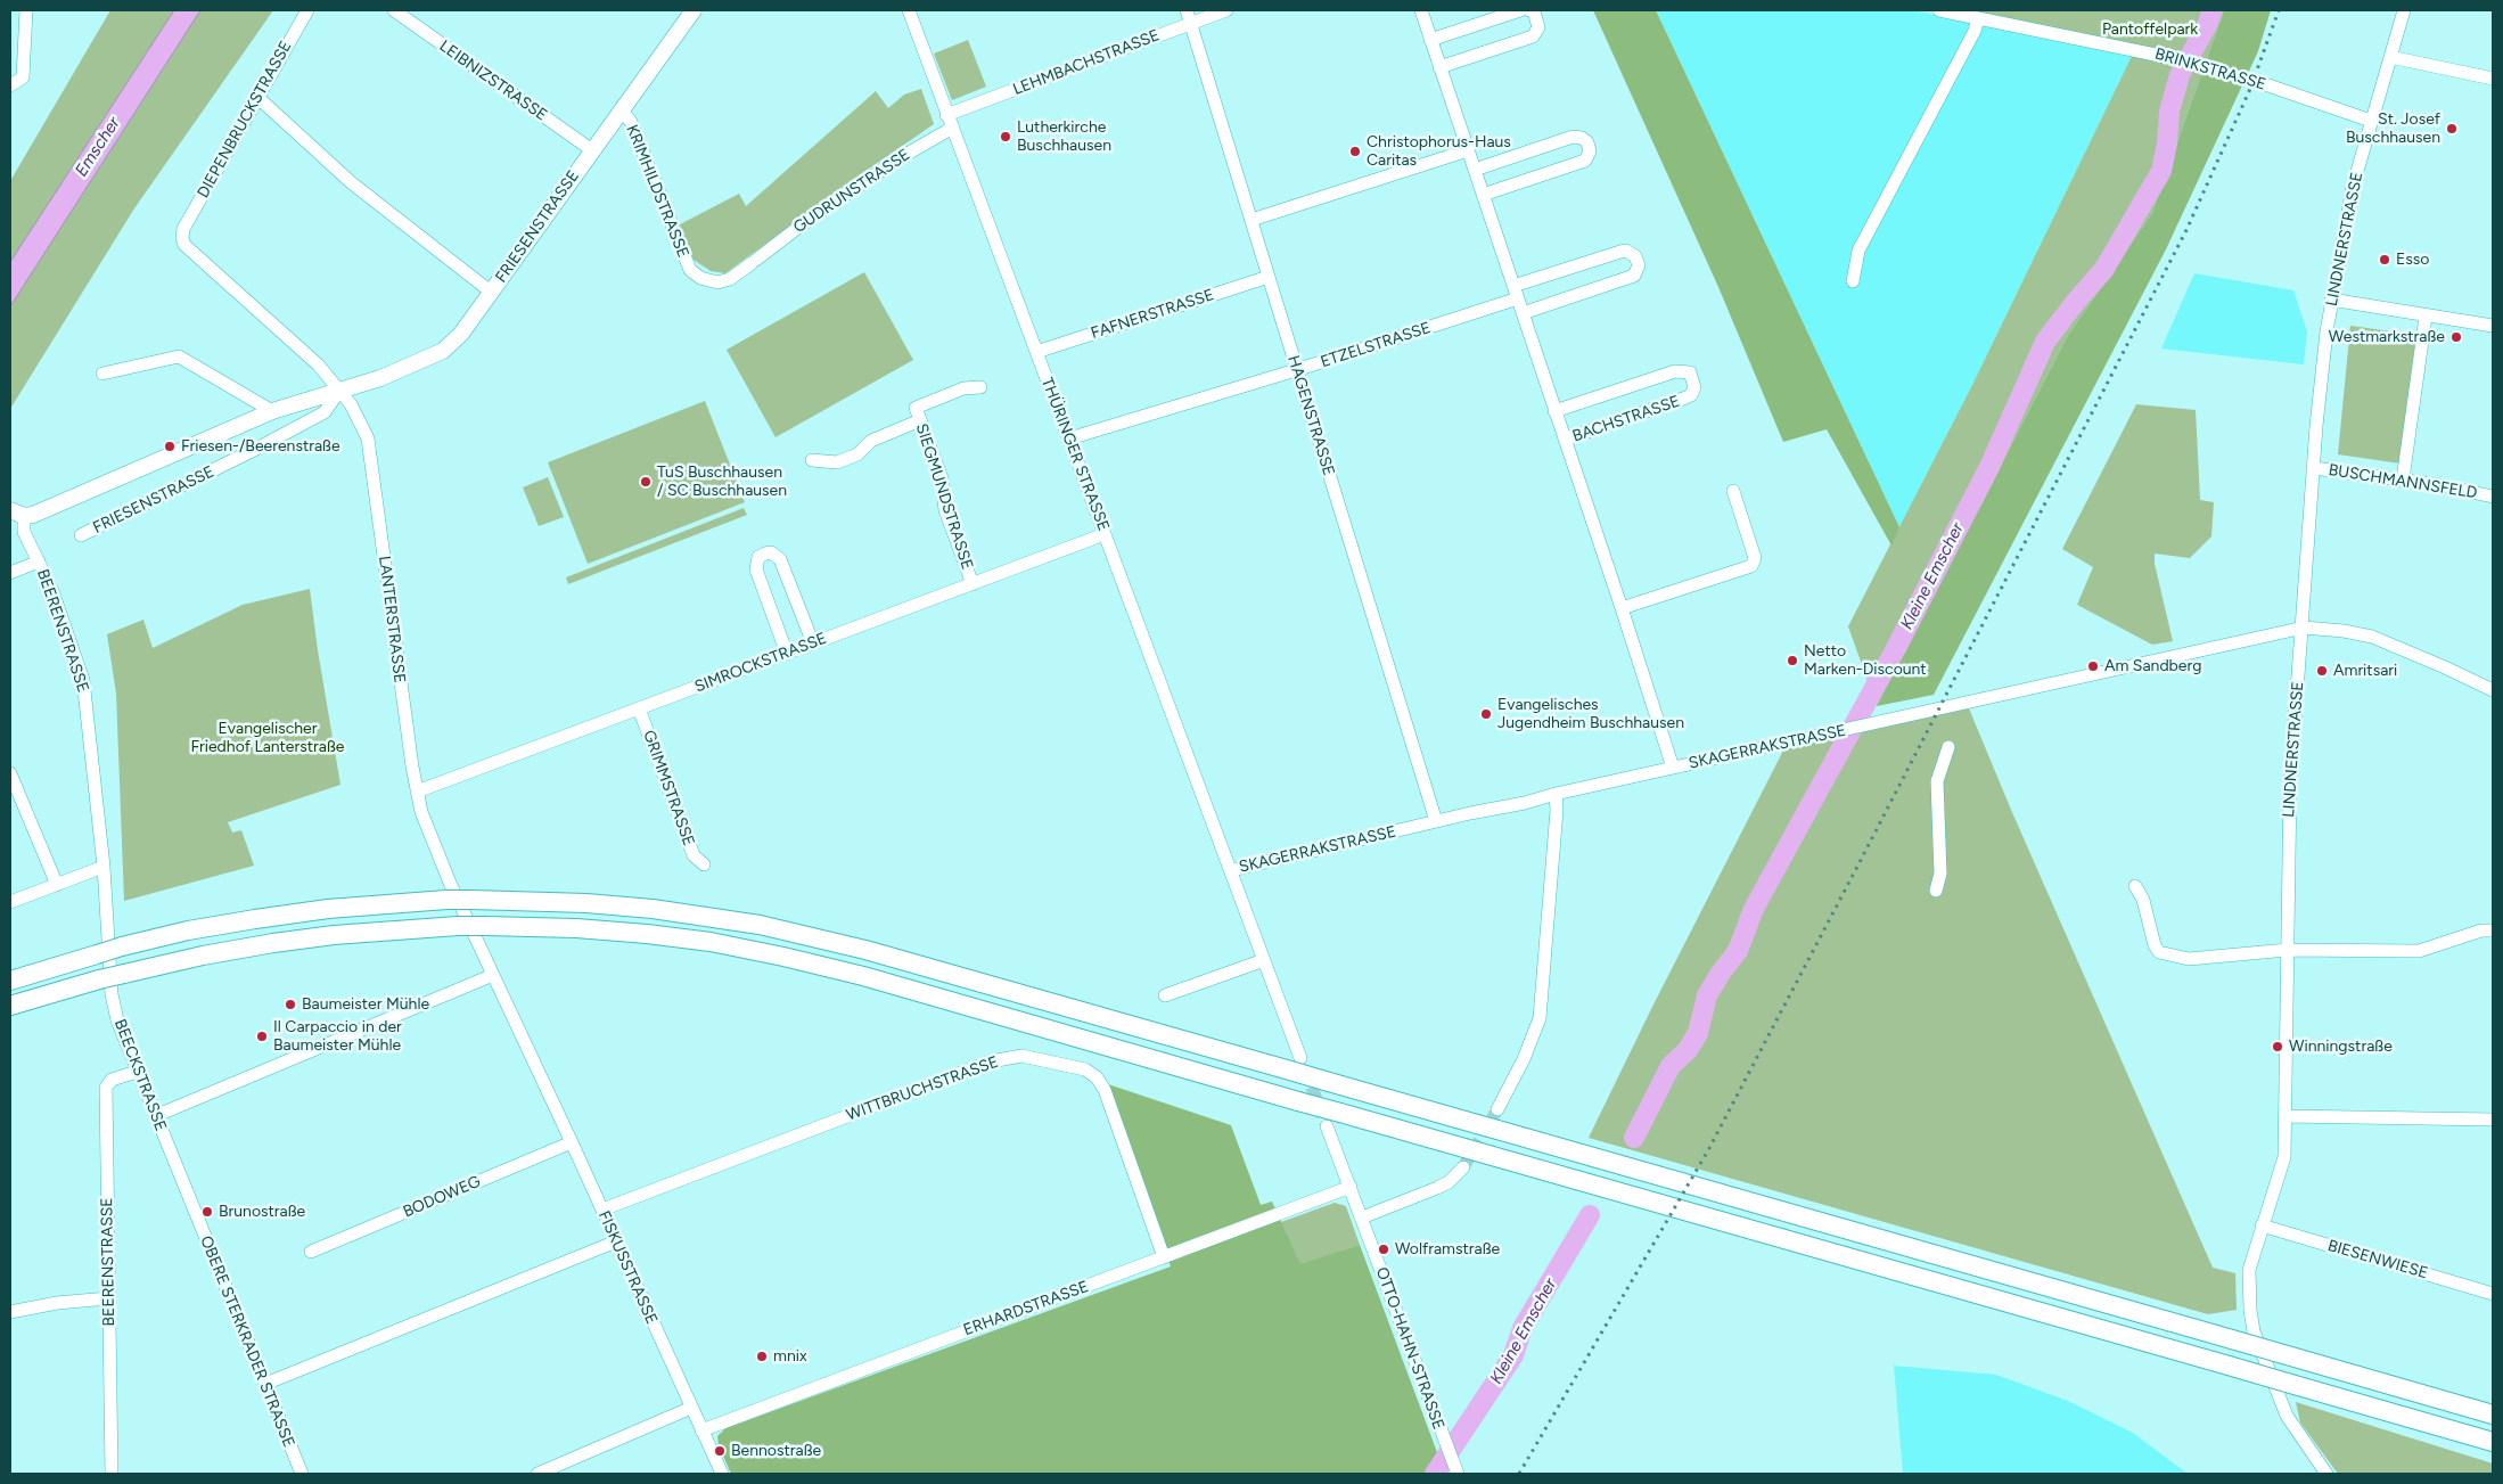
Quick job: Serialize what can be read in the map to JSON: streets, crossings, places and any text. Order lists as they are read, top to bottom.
{
  "streets": {
    "main road": ["FRIESENSTRASSE"],
    "street": [
      "LEHMBACHSTRASSE",
      "BRINKSTRASSE",
      "LEIBNIZSTRASSE",
      "DIEPENBRUCKSTRASSE",
      "KRIMHILDSTRASSE",
      "GUDRUNSTRASSE",
      "LINDNERSTRASSE",
      "FAFNERSTRASSE",
      "ETZELSTRASSE",
      "HAGENSTRASSE",
      "BACHSTRASSE",
      "THÜRINGER STRASSE",
      "BUSCHMANNSFELD",
      "SIEGMUNDSTRASSE",
      "LANTERSTRASSE",
      "BEERENSTRASSE",
      "SIMROCKSTRASSE",
      "SKAGERRAKSTRASSE",
      "GRIMMSTRASSE",
      "BEECKSTRASSE",
      "WITTBRUCHSTRASSE",
      "BODOWEG",
      "BIESENWIESE",
      "FISKUSSTRASSE",
      "ERHARDSTRASSE",
      "OBERE STERKRADER STRASSE",
      "OTTO-HAHN-STRASSE"
    ]
  },
  "crossings": [
    ["LEHMBACHSTRASSE", "HAGENSTRASSE"],
    ["LEHMBACHSTRASSE", "THÜRINGER STRASSE"],
    ["BRINKSTRASSE", "LINDNERSTRASSE"],
    ["LEIBNIZSTRASSE", "FRIESENSTRASSE"],
    ["DIEPENBRUCKSTRASSE", "LANTERSTRASSE"],
    ["KRIMHILDSTRASSE", "GUDRUNSTRASSE"],
    ["KRIMHILDSTRASSE", "FRIESENSTRASSE"],
    ["GUDRUNSTRASSE", "THÜRINGER STRASSE"],
    ["FRIESENSTRASSE", "LANTERSTRASSE"],
    ["FRIESENSTRASSE", "BEERENSTRASSE"],
    ["LINDNERSTRASSE", "BUSCHMANNSFELD"],
    ["LINDNERSTRASSE", "SKAGERRAKSTRASSE"],
    ["LINDNERSTRASSE", "BIESENWIESE"],
    ["FAFNERSTRASSE", "HAGENSTRASSE"],
    ["FAFNERSTRASSE", "THÜRINGER STRASSE"],
    ["ETZELSTRASSE", "HAGENSTRASSE"],
    ["ETZELSTRASSE", "BACHSTRASSE"],
    ["ETZELSTRASSE", "THÜRINGER STRASSE"],
    ["HAGENSTRASSE", "SKAGERRAKSTRASSE"],
    ["BACHSTRASSE", "SKAGERRAKSTRASSE"],
    ["THÜRINGER STRASSE", "SIMROCKSTRASSE"],
    ["THÜRINGER STRASSE", "SKAGERRAKSTRASSE"],
    ["SIEGMUNDSTRASSE", "SIMROCKSTRASSE"],
    ["LANTERSTRASSE", "SIMROCKSTRASSE"],
    ["LANTERSTRASSE", "FISKUSSTRASSE"],
    ["BEERENSTRASSE", "BEECKSTRASSE"],
    ["SIMROCKSTRASSE", "GRIMMSTRASSE"],
    ["BEECKSTRASSE", "OBERE STERKRADER STRASSE"],
    ["WITTBRUCHSTRASSE", "FISKUSSTRASSE"],
    ["WITTBRUCHSTRASSE", "ERHARDSTRASSE"],
    ["BODOWEG", "FISKUSSTRASSE"],
    ["FISKUSSTRASSE", "ERHARDSTRASSE"],
    ["ERHARDSTRASSE", "OTTO-HAHN-STRASSE"]
  ],
  "water": ["Emscher", "Kleine Emscher"],
  "parks": ["Pantoffelpark", "Evangelischer Friedhof Lanterstraße"],
  "places": [
    "St. Josef Buschhausen",
    "Lutherkirche Buschhausen",
    "Christophorus-Haus Caritas",
    "Esso",
    "Westmarkstraße",
    "Friesen-/Beerenstraße",
    "TuS Buschhausen / SC Buschhausen",
    "Netto Marken-Discount",
    "Am Sandberg",
    "Amritsari",
    "Evangelisches Jugendheim Buschhausen",
    "Baumeister Mühle",
    "Il Carpaccio in der Baumeister Mühle",
    "Winningstraße",
    "Brunostraße",
    "Wolframstraße",
    "mnix",
    "Bennostraße"
  ]
}
